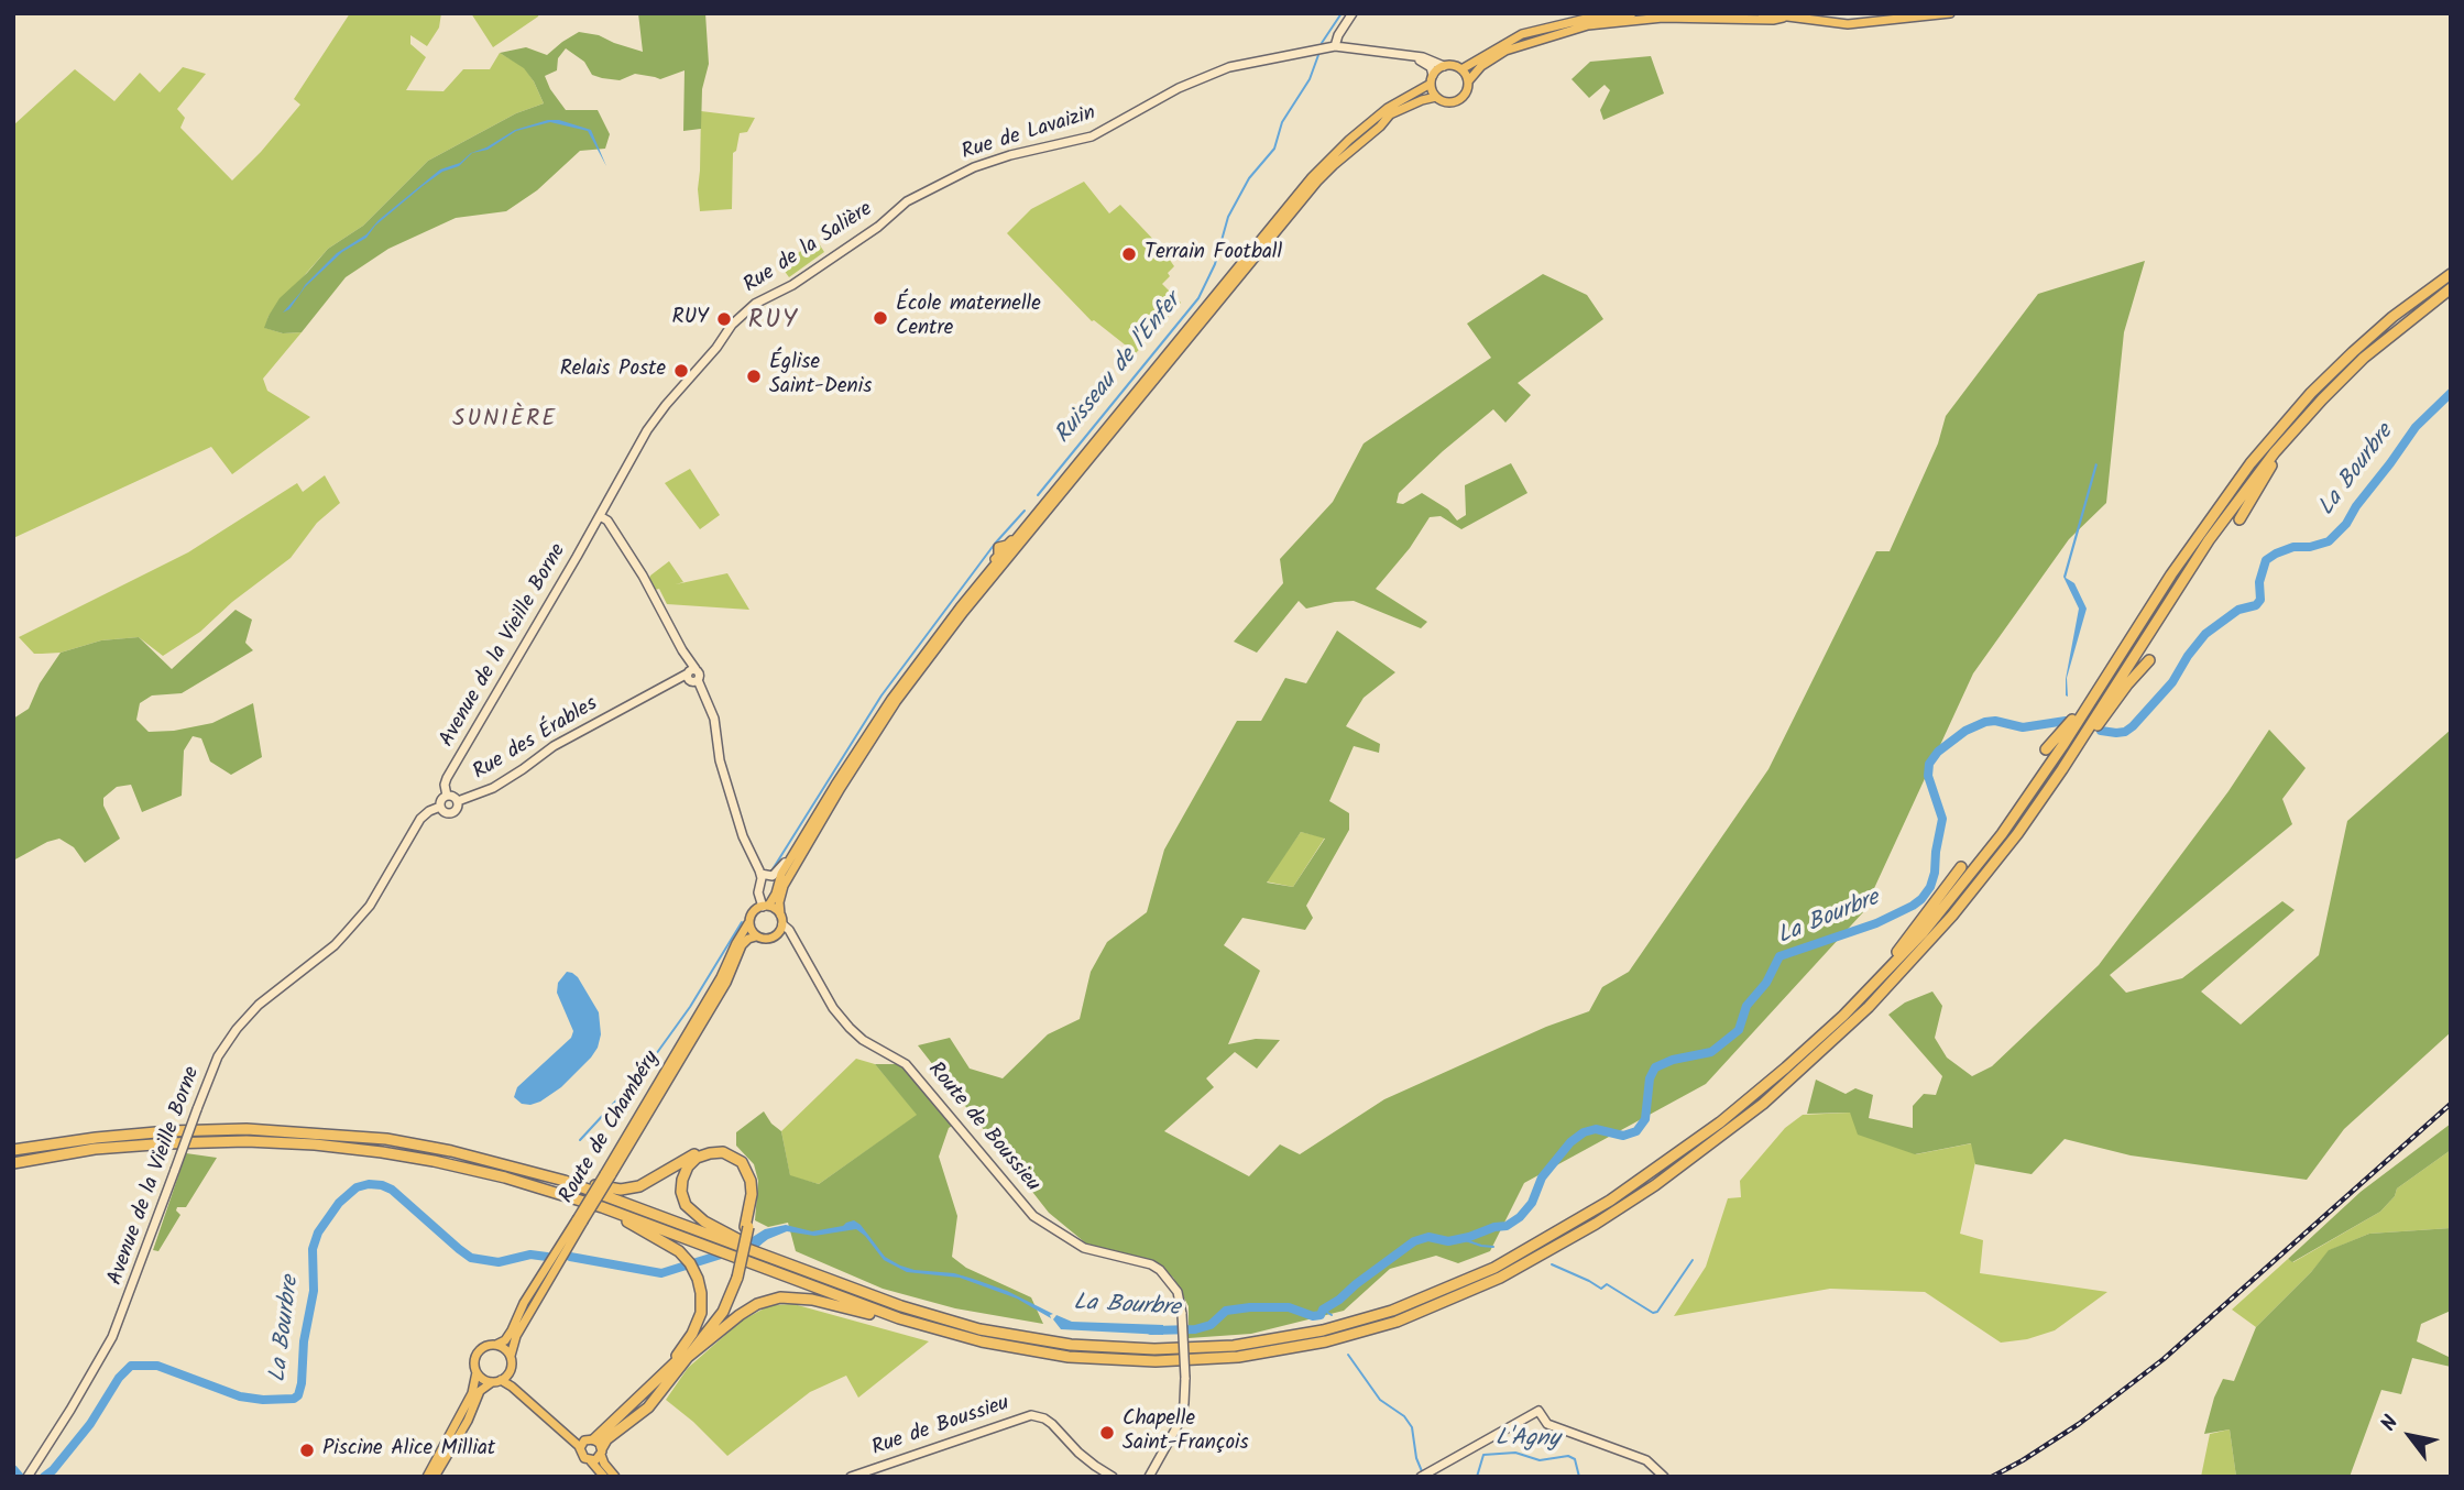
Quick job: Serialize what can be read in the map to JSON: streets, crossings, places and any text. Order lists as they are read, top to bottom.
{
  "streets": {
    "main road": [
      "Rue de Lavaizin",
      "Rue de la Salière",
      "Avenue de la Vieille Borne",
      "Rue des Érables",
      "Route de Chambéry",
      "Route de Boussieu",
      "Rue de Boussieu"
    ]
  },
  "crossings": [
    ["Rue de Lavaizin", "Rue de la Salière"],
    ["Rue de la Salière", "Avenue de la Vieille Borne"],
    ["Avenue de la Vieille Borne", "Rue des Érables"],
    ["Route de Chambéry", "Route de Boussieu"]
  ],
  "districts": ["RUY", "SUNIÈRE"],
  "water": ["Ruisseau de l'Enfer", "La Bourbre", "L'Agny"],
  "places": [
    "Terrain Football",
    "École maternelle Centre",
    "RUY",
    "Relais Poste",
    "Église Saint-Denis",
    "Chapelle Saint-François",
    "Piscine Alice Milliat"
  ],
  "north": "top left"
}
